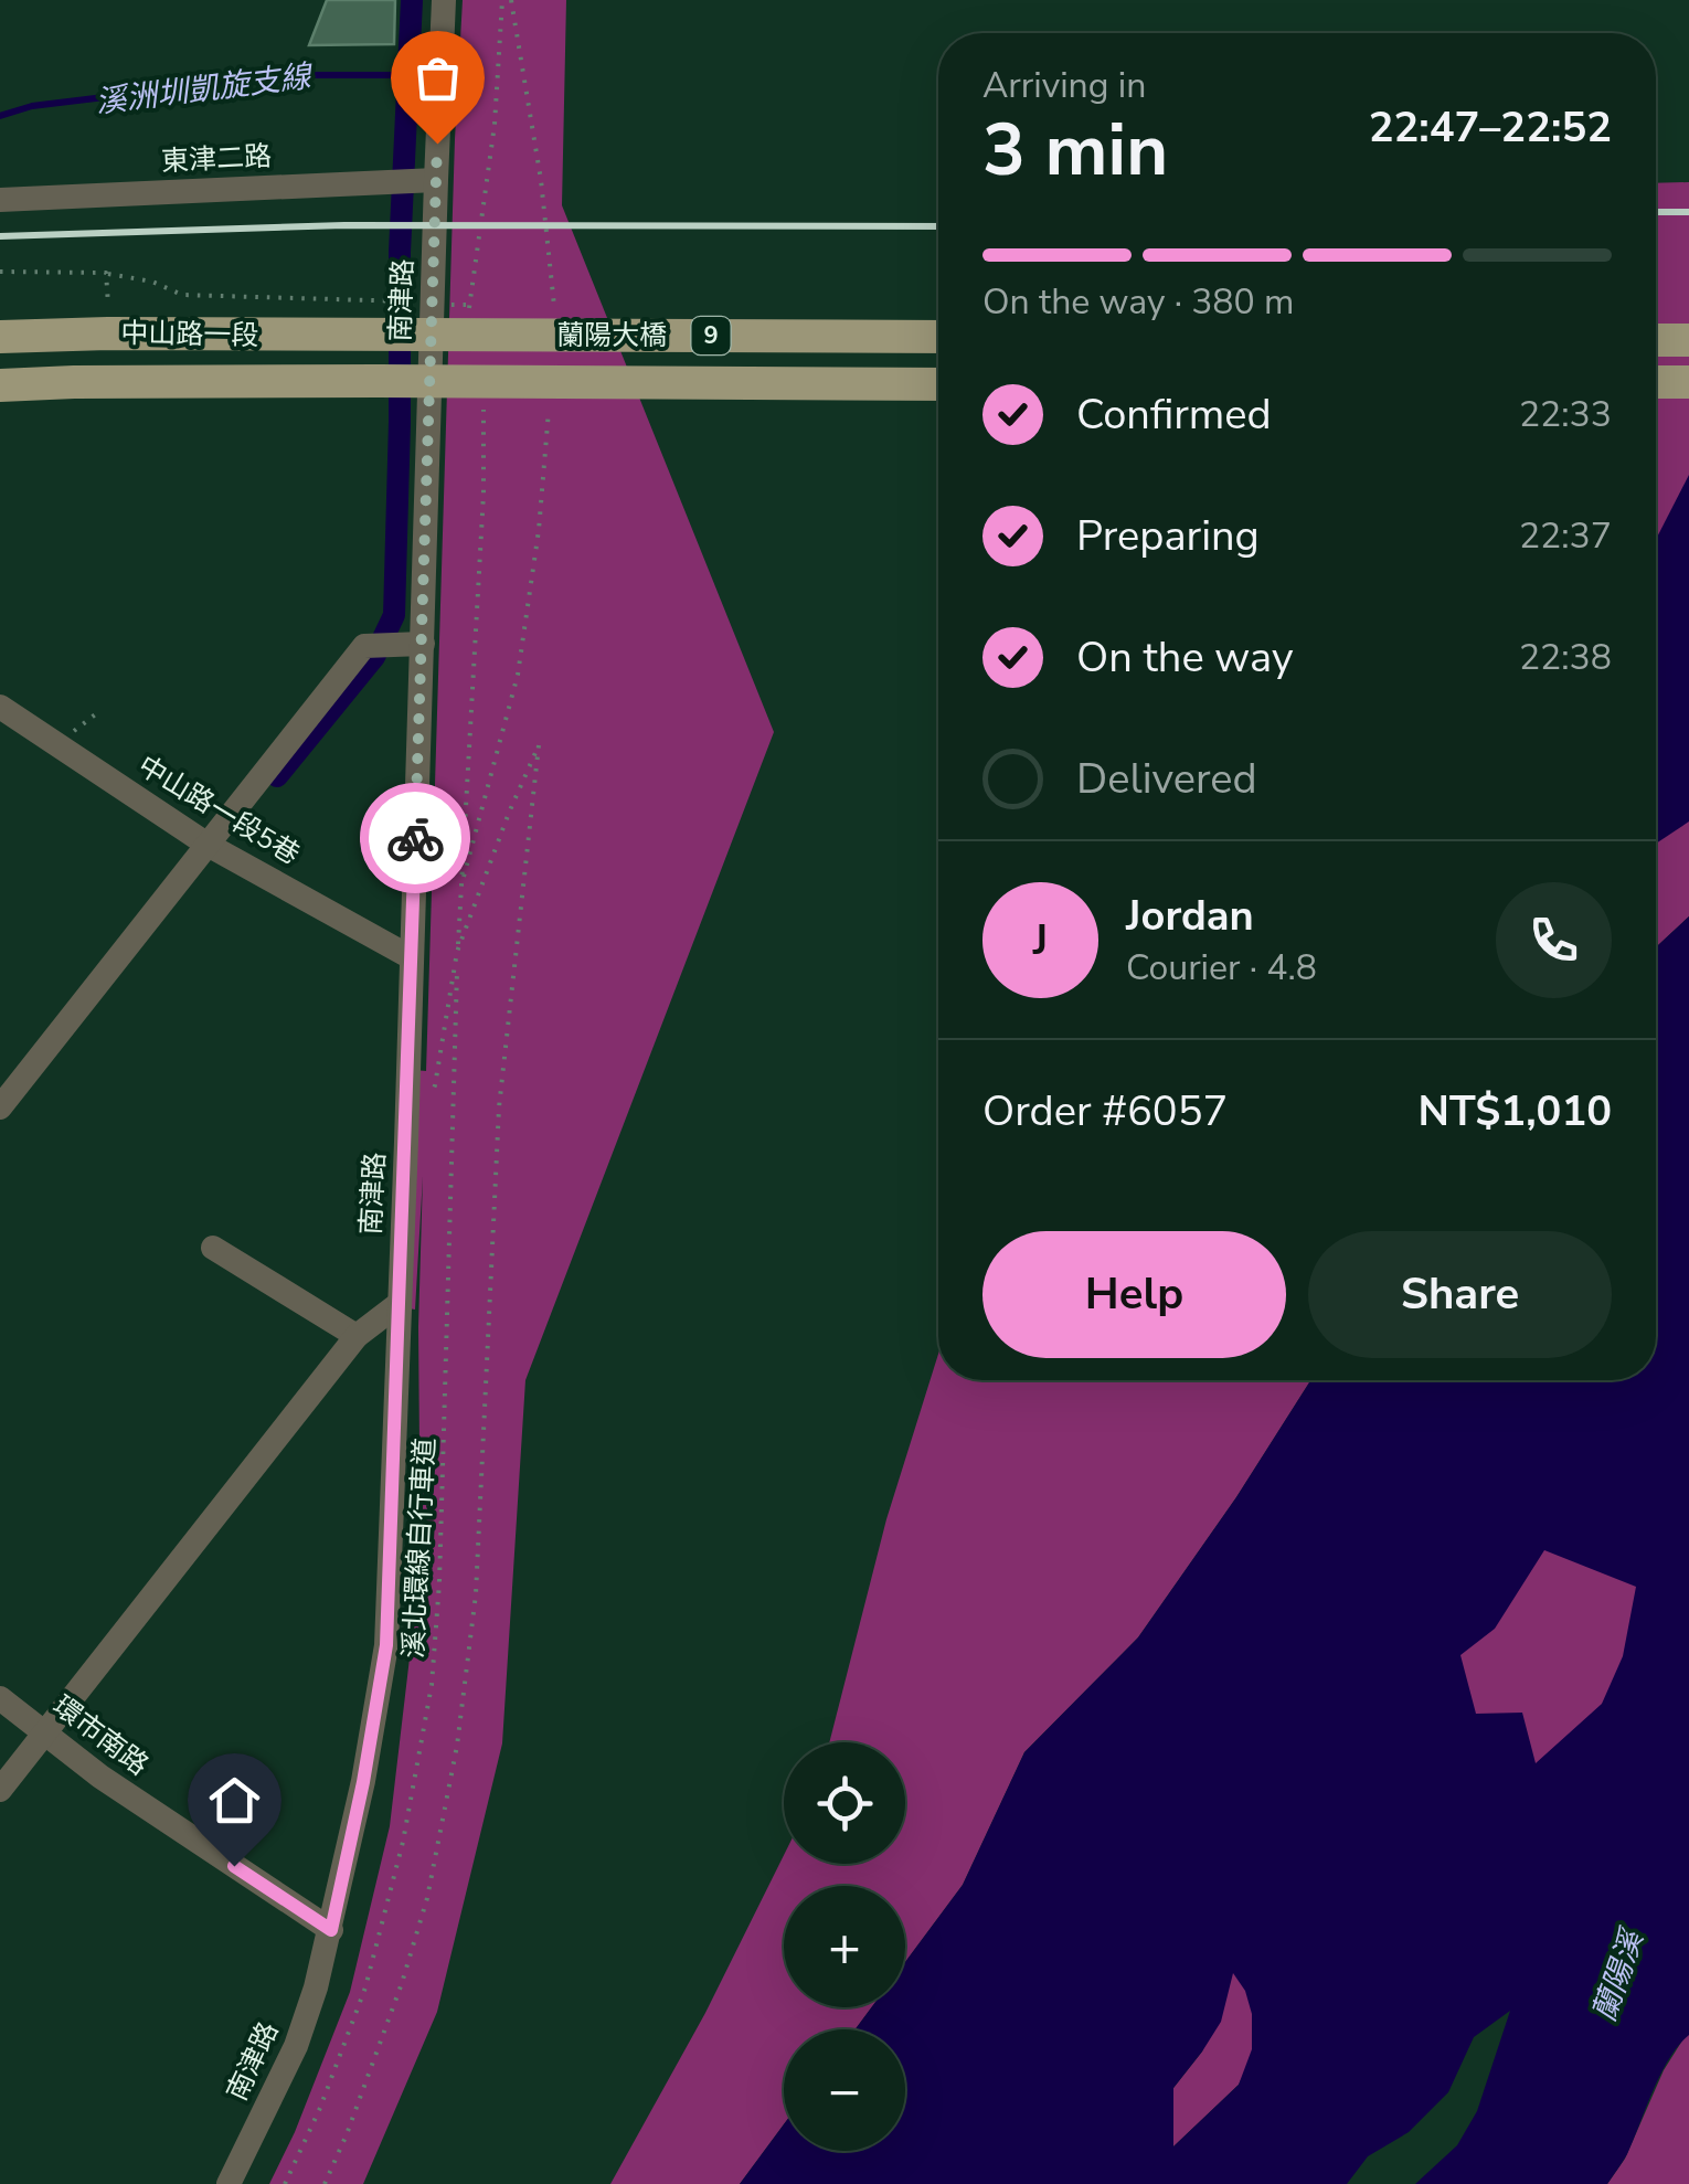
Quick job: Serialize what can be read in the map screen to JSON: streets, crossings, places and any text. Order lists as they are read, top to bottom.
{
  "streets": {
    "main road": ["中山路一段", "蘭陽大橋", "9"],
    "street": [
      "東津二路",
      "南津路",
      "中山路一段5巷",
      "環市南路"
    ],
    "path": ["溪北環線自行車道"]
  },
  "crossings": [
    ["東津二路", "南津路"],
    ["南津路", "中山路一段5巷"],
    ["南津路", "環市南路"],
    ["中山路一段", "蘭陽大橋"],
    ["中山路一段", "溪北環線自行車道"],
    ["蘭陽大橋", "溪北環線自行車道"]
  ],
  "water": ["溪洲圳凱旋支線", "蘭陽溪"],
  "page": {
    "heading": ["3 min", "Arriving in", "22:47–22:52"],
    "panel": [
      "Jordan",
      "Courier · 4.8",
      "Order #6057",
      "NT$1,010"
    ],
    "bar": "On the way · 380 m",
    "list": [
      ["Confirmed", "22:33"],
      ["Preparing", "22:37"],
      ["On the way", "22:38"],
      "Delivered"
    ],
    "round": "J",
    "buttons": ["Help", "Share"],
    "map_buttons": ["+", "−"]
  }
}
